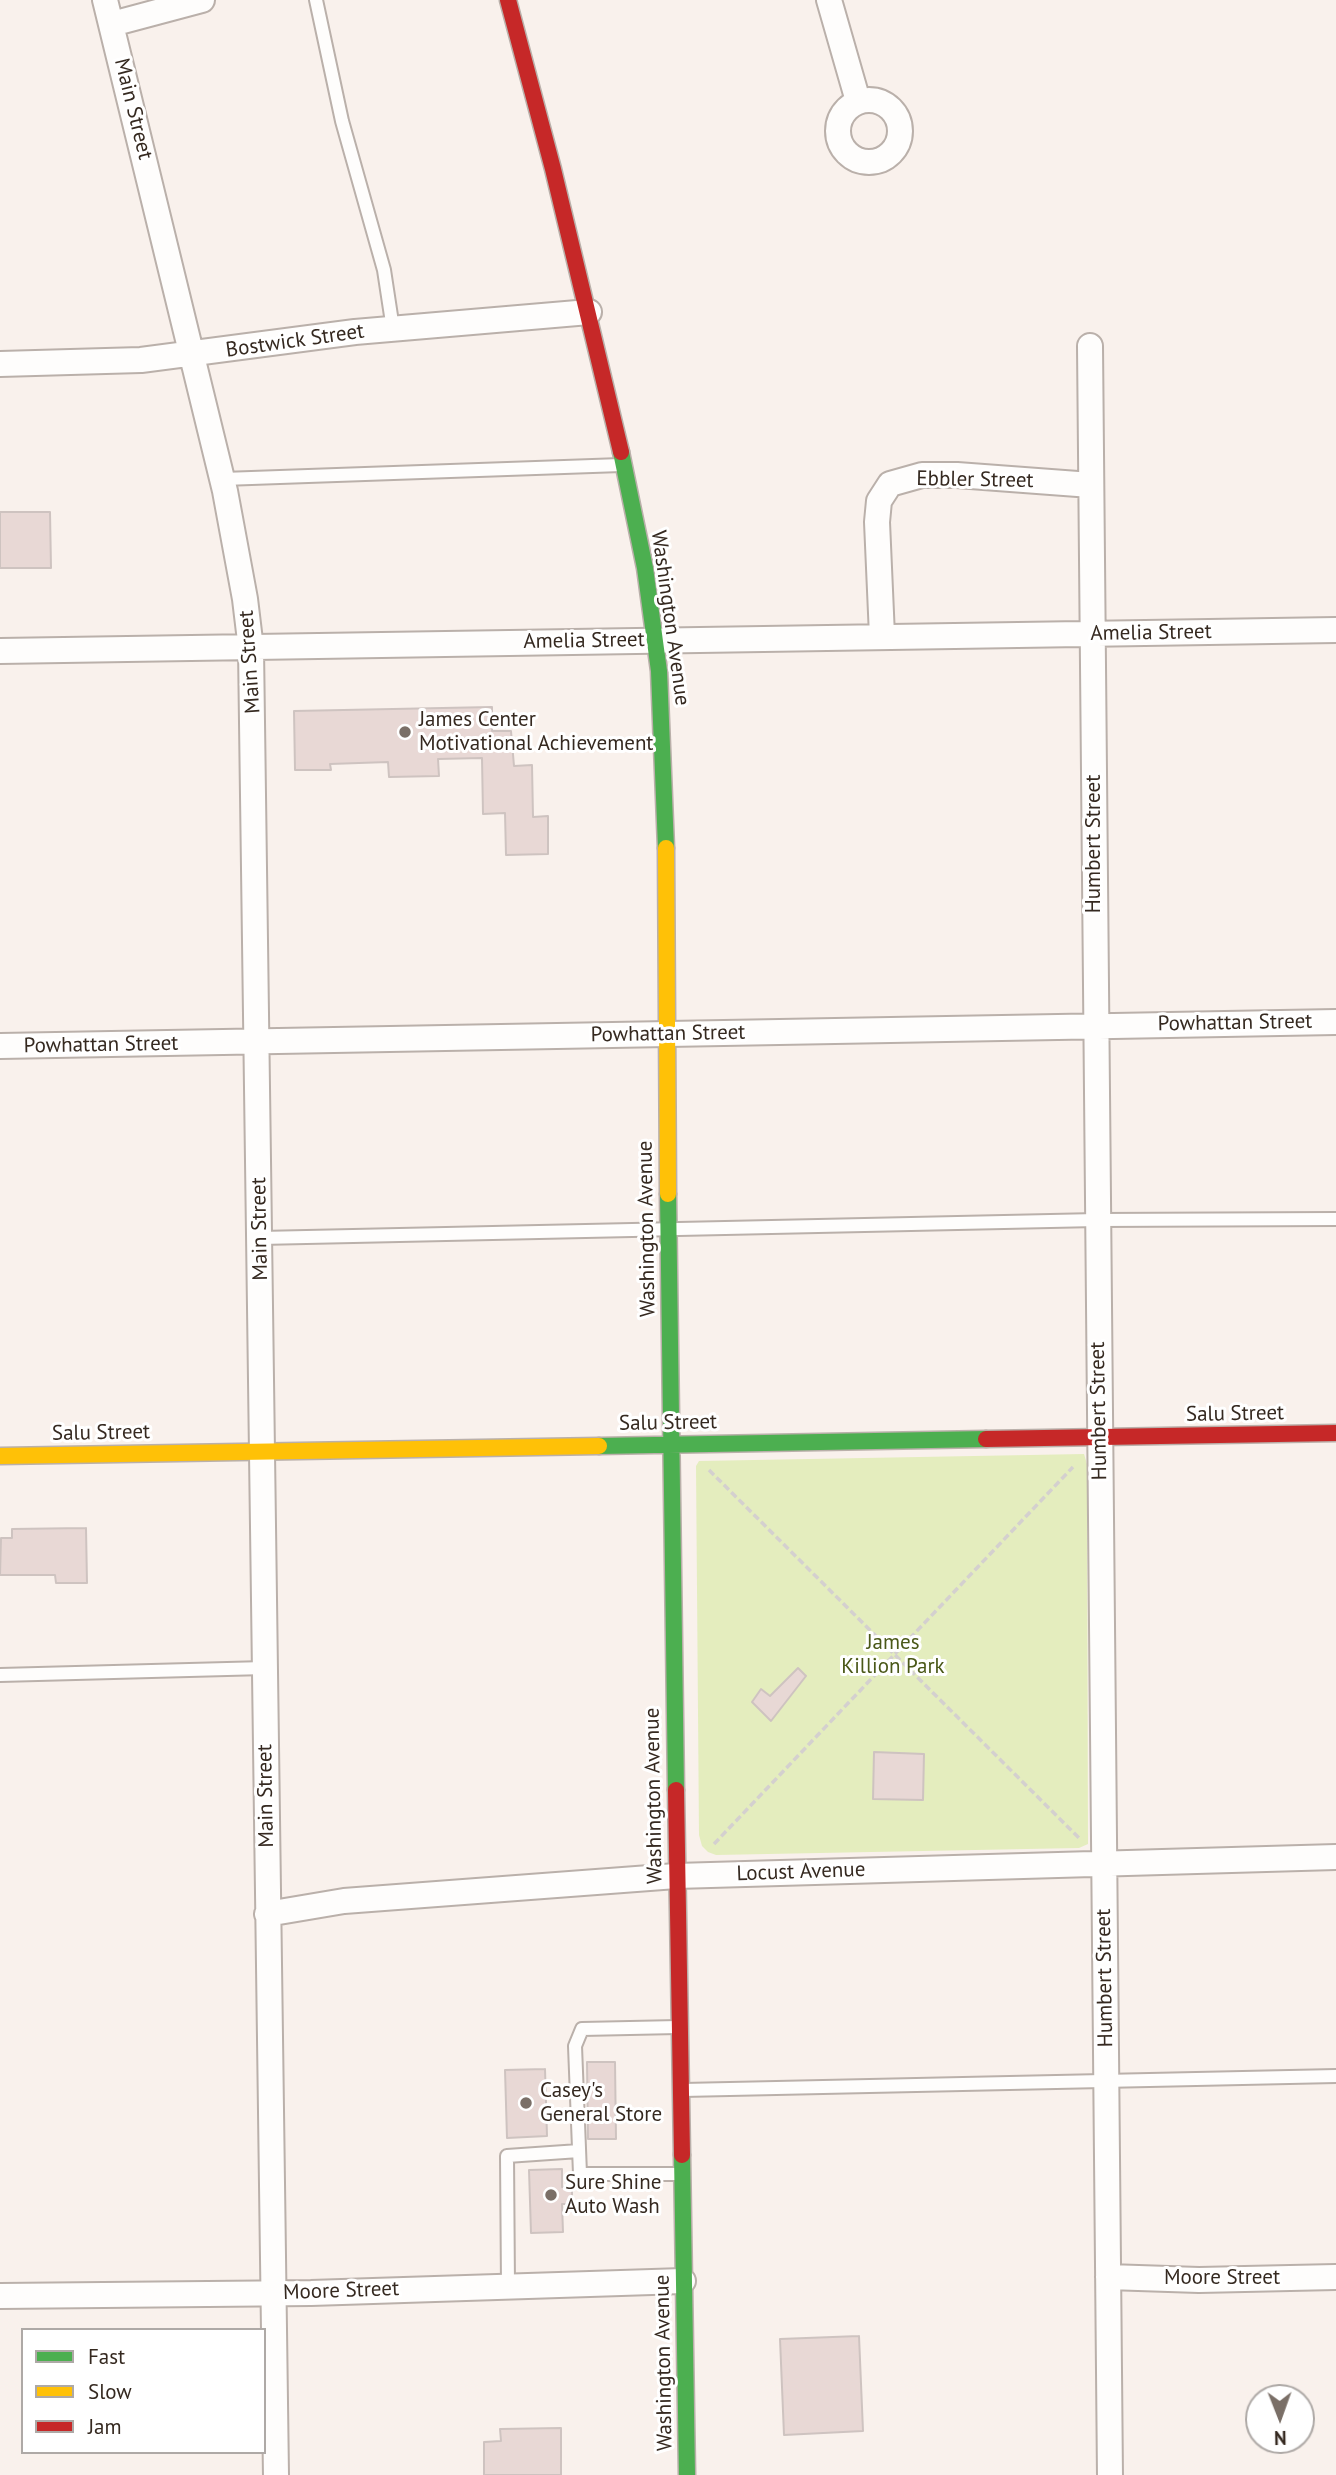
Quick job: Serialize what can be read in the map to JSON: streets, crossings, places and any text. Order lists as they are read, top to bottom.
{
  "streets": {
    "main road": ["Washington Avenue", "Salu Street"],
    "street": [
      "Main Street",
      "Bostwick Street",
      "Ebbler Street",
      "Amelia Street",
      "Humbert Street",
      "Powhattan Street",
      "Locust Avenue",
      "Moore Street"
    ]
  },
  "crossings": [
    ["Main Street", "Bostwick Street"],
    ["Main Street", "Amelia Street"],
    ["Main Street", "Powhattan Street"],
    ["Main Street", "Salu Street"],
    ["Main Street", "Locust Avenue"],
    ["Main Street", "Moore Street"],
    ["Bostwick Street", "Washington Avenue"],
    ["Ebbler Street", "Amelia Street"],
    ["Ebbler Street", "Humbert Street"],
    ["Washington Avenue", "Amelia Street"],
    ["Washington Avenue", "Powhattan Street"],
    ["Washington Avenue", "Salu Street"],
    ["Washington Avenue", "Locust Avenue"],
    ["Washington Avenue", "Moore Street"],
    ["Amelia Street", "Humbert Street"],
    ["Humbert Street", "Powhattan Street"],
    ["Humbert Street", "Salu Street"],
    ["Humbert Street", "Locust Avenue"],
    ["Humbert Street", "Moore Street"]
  ],
  "parks": ["James Killion Park"],
  "places": ["James Center Motivational Achievement", "Casey's General Store", "Sure Shine Auto Wash"],
  "legend": ["Fast", "Slow", "Jam"],
  "north": "bottom"
}
